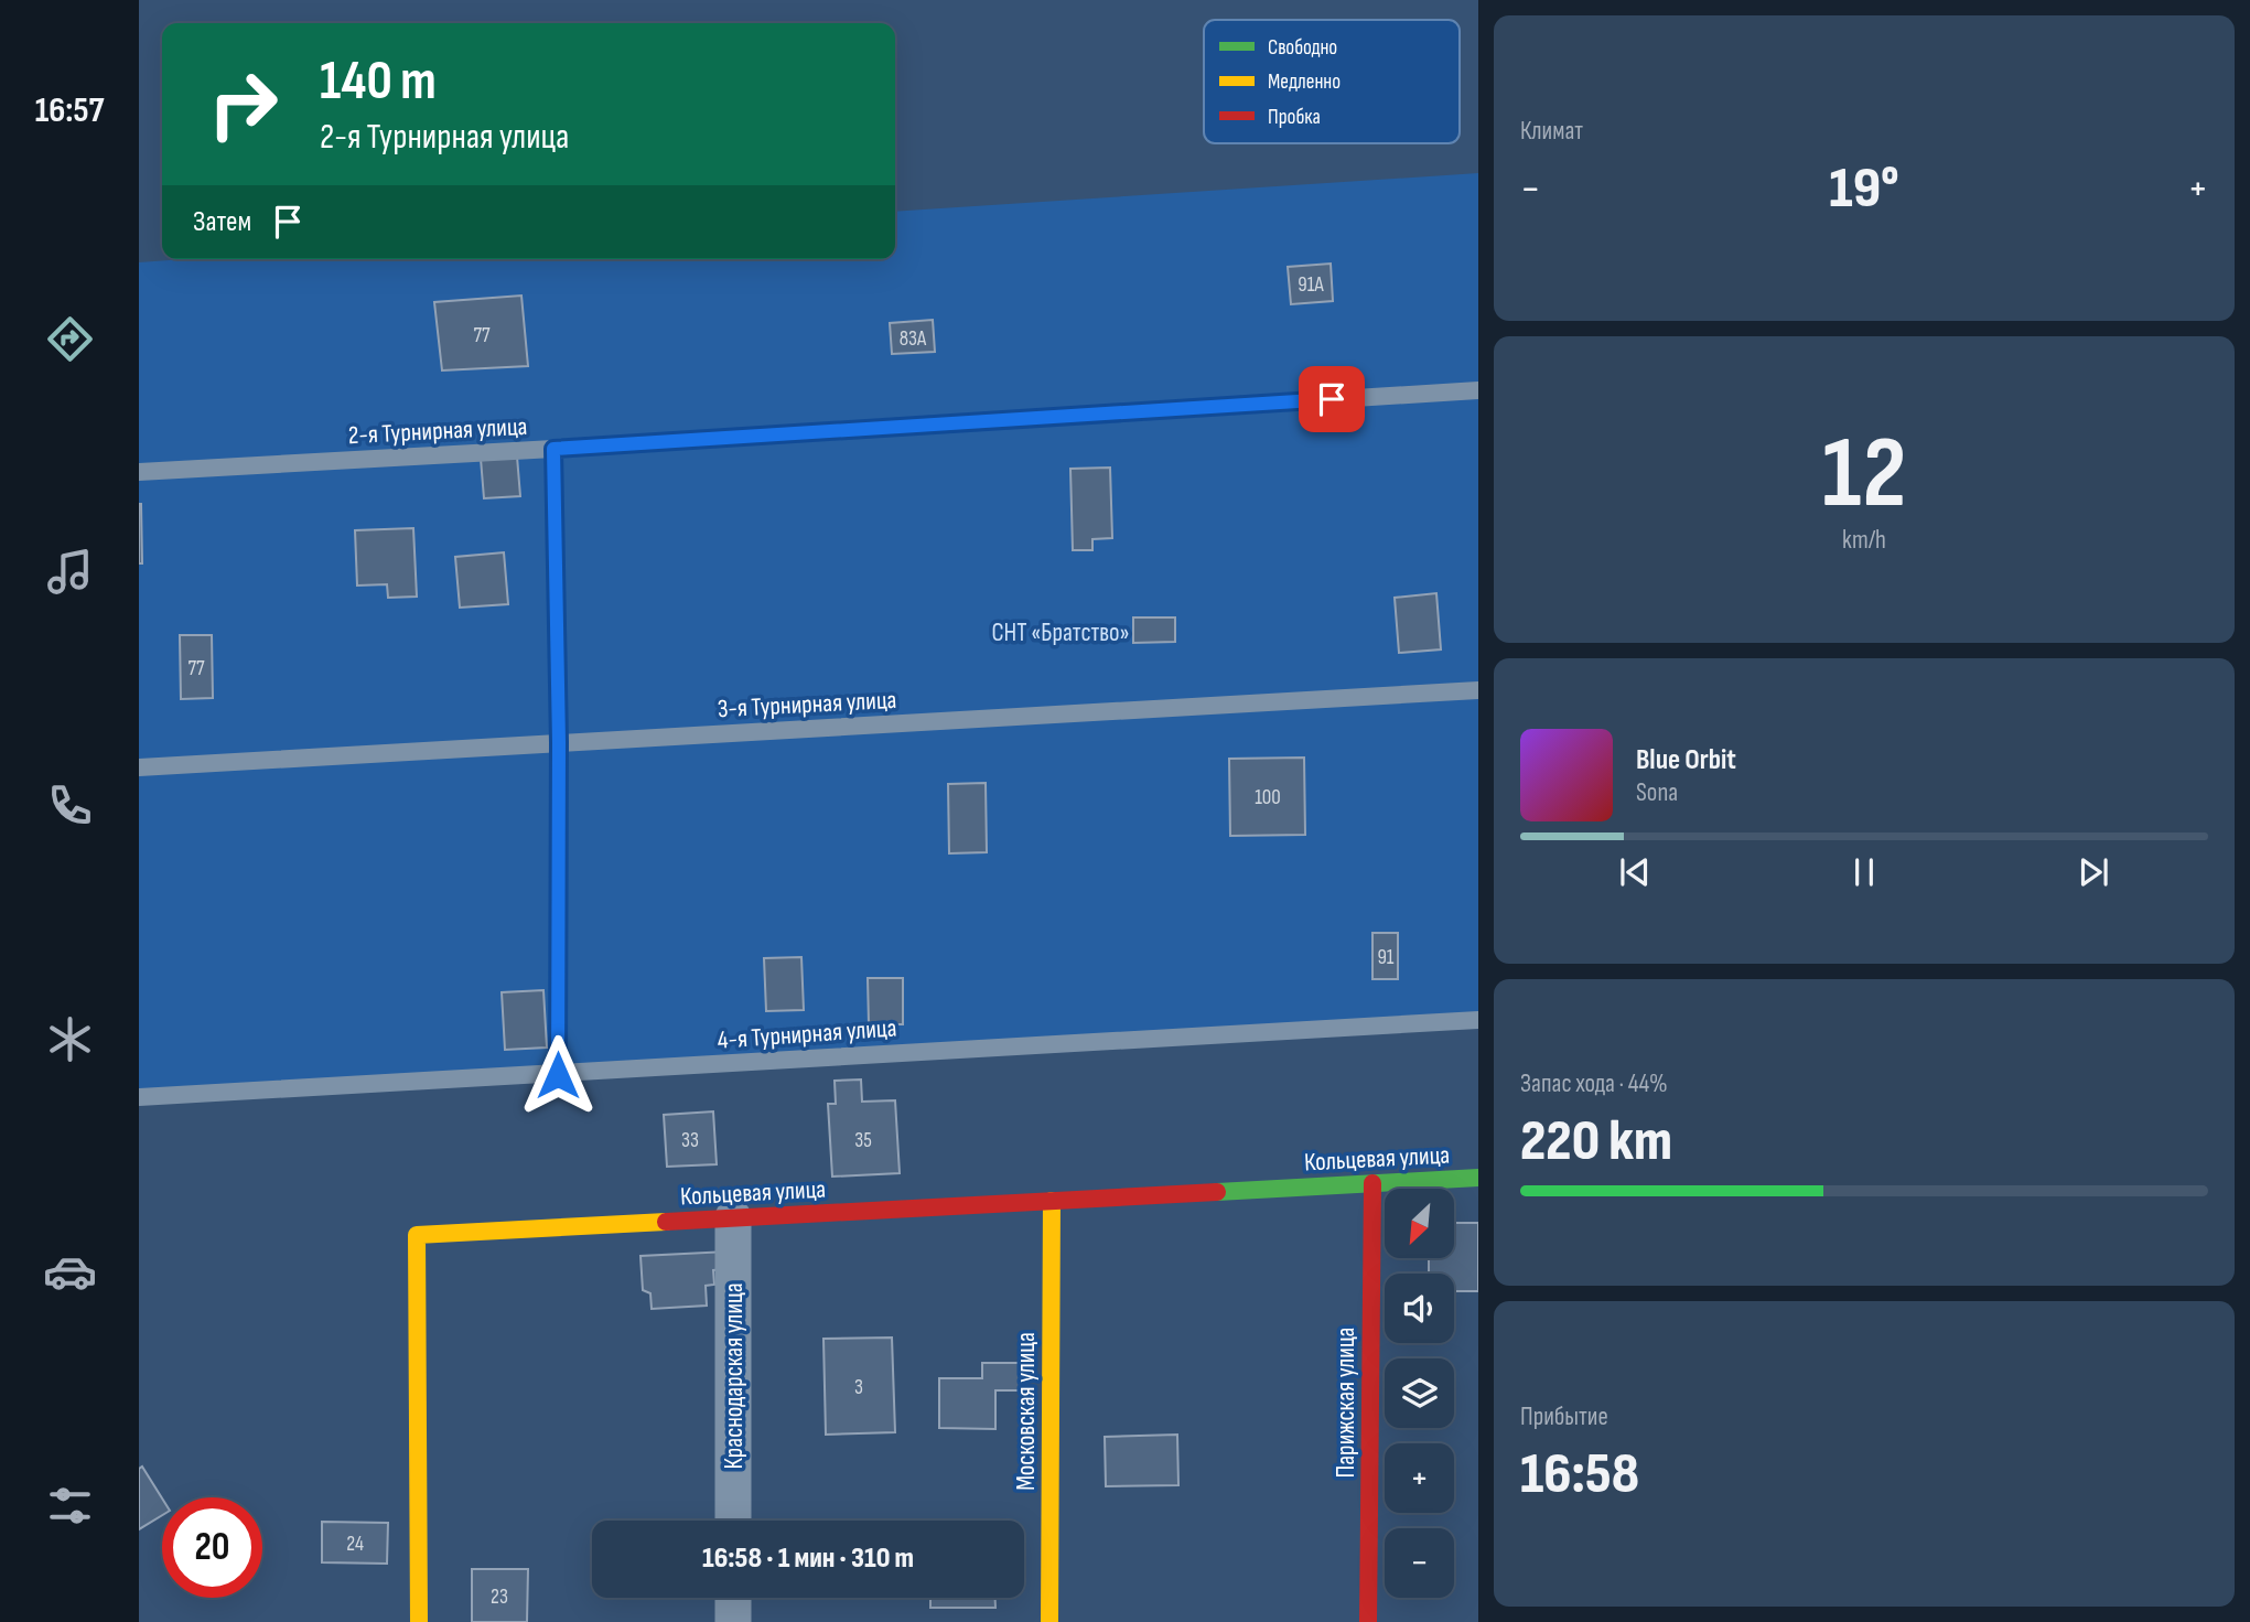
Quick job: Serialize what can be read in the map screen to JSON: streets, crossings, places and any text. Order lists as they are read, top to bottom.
{
  "streets": {
    "street": [
      "Кольцевая улица",
      "Краснодарская улица",
      "Парижская улица",
      "Московская улица"
    ],
    "lane": ["2-я Турнирная улица", "3-я Турнирная улица", "4-я Турнирная улица"]
  },
  "crossings": [
    ["Кольцевая улица", "Краснодарская улица"],
    ["Кольцевая улица", "Парижская улица"],
    ["Кольцевая улица", "Московская улица"]
  ],
  "parks": ["СНТ «Братство»"],
  "house_numbers": [
    "91А",
    "77",
    "83А",
    "77",
    "100",
    "91",
    "33",
    "35",
    "3",
    "24",
    "23"
  ],
  "legend": ["Свободно", "Медленно", "Пробка"],
  "north": "bottom left",
  "page": {
    "tabs": "16:57",
    "tile": [
      "Климат",
      ["12", "km/h"],
      ["Запас хода · 44%", "220 km"],
      ["Прибытие", "16:58"]
    ],
    "turn": ["140 m", "2-я Турнирная улица"],
    "heat": ["−", "19°", "+"],
    "then": "Затем",
    "song": ["Blue Orbit", "Sona"],
    "map_buttons": ["+", "−"],
    "limit": "20",
    "trip": "16:58 · 1 мин · 310 m"
  }
}
